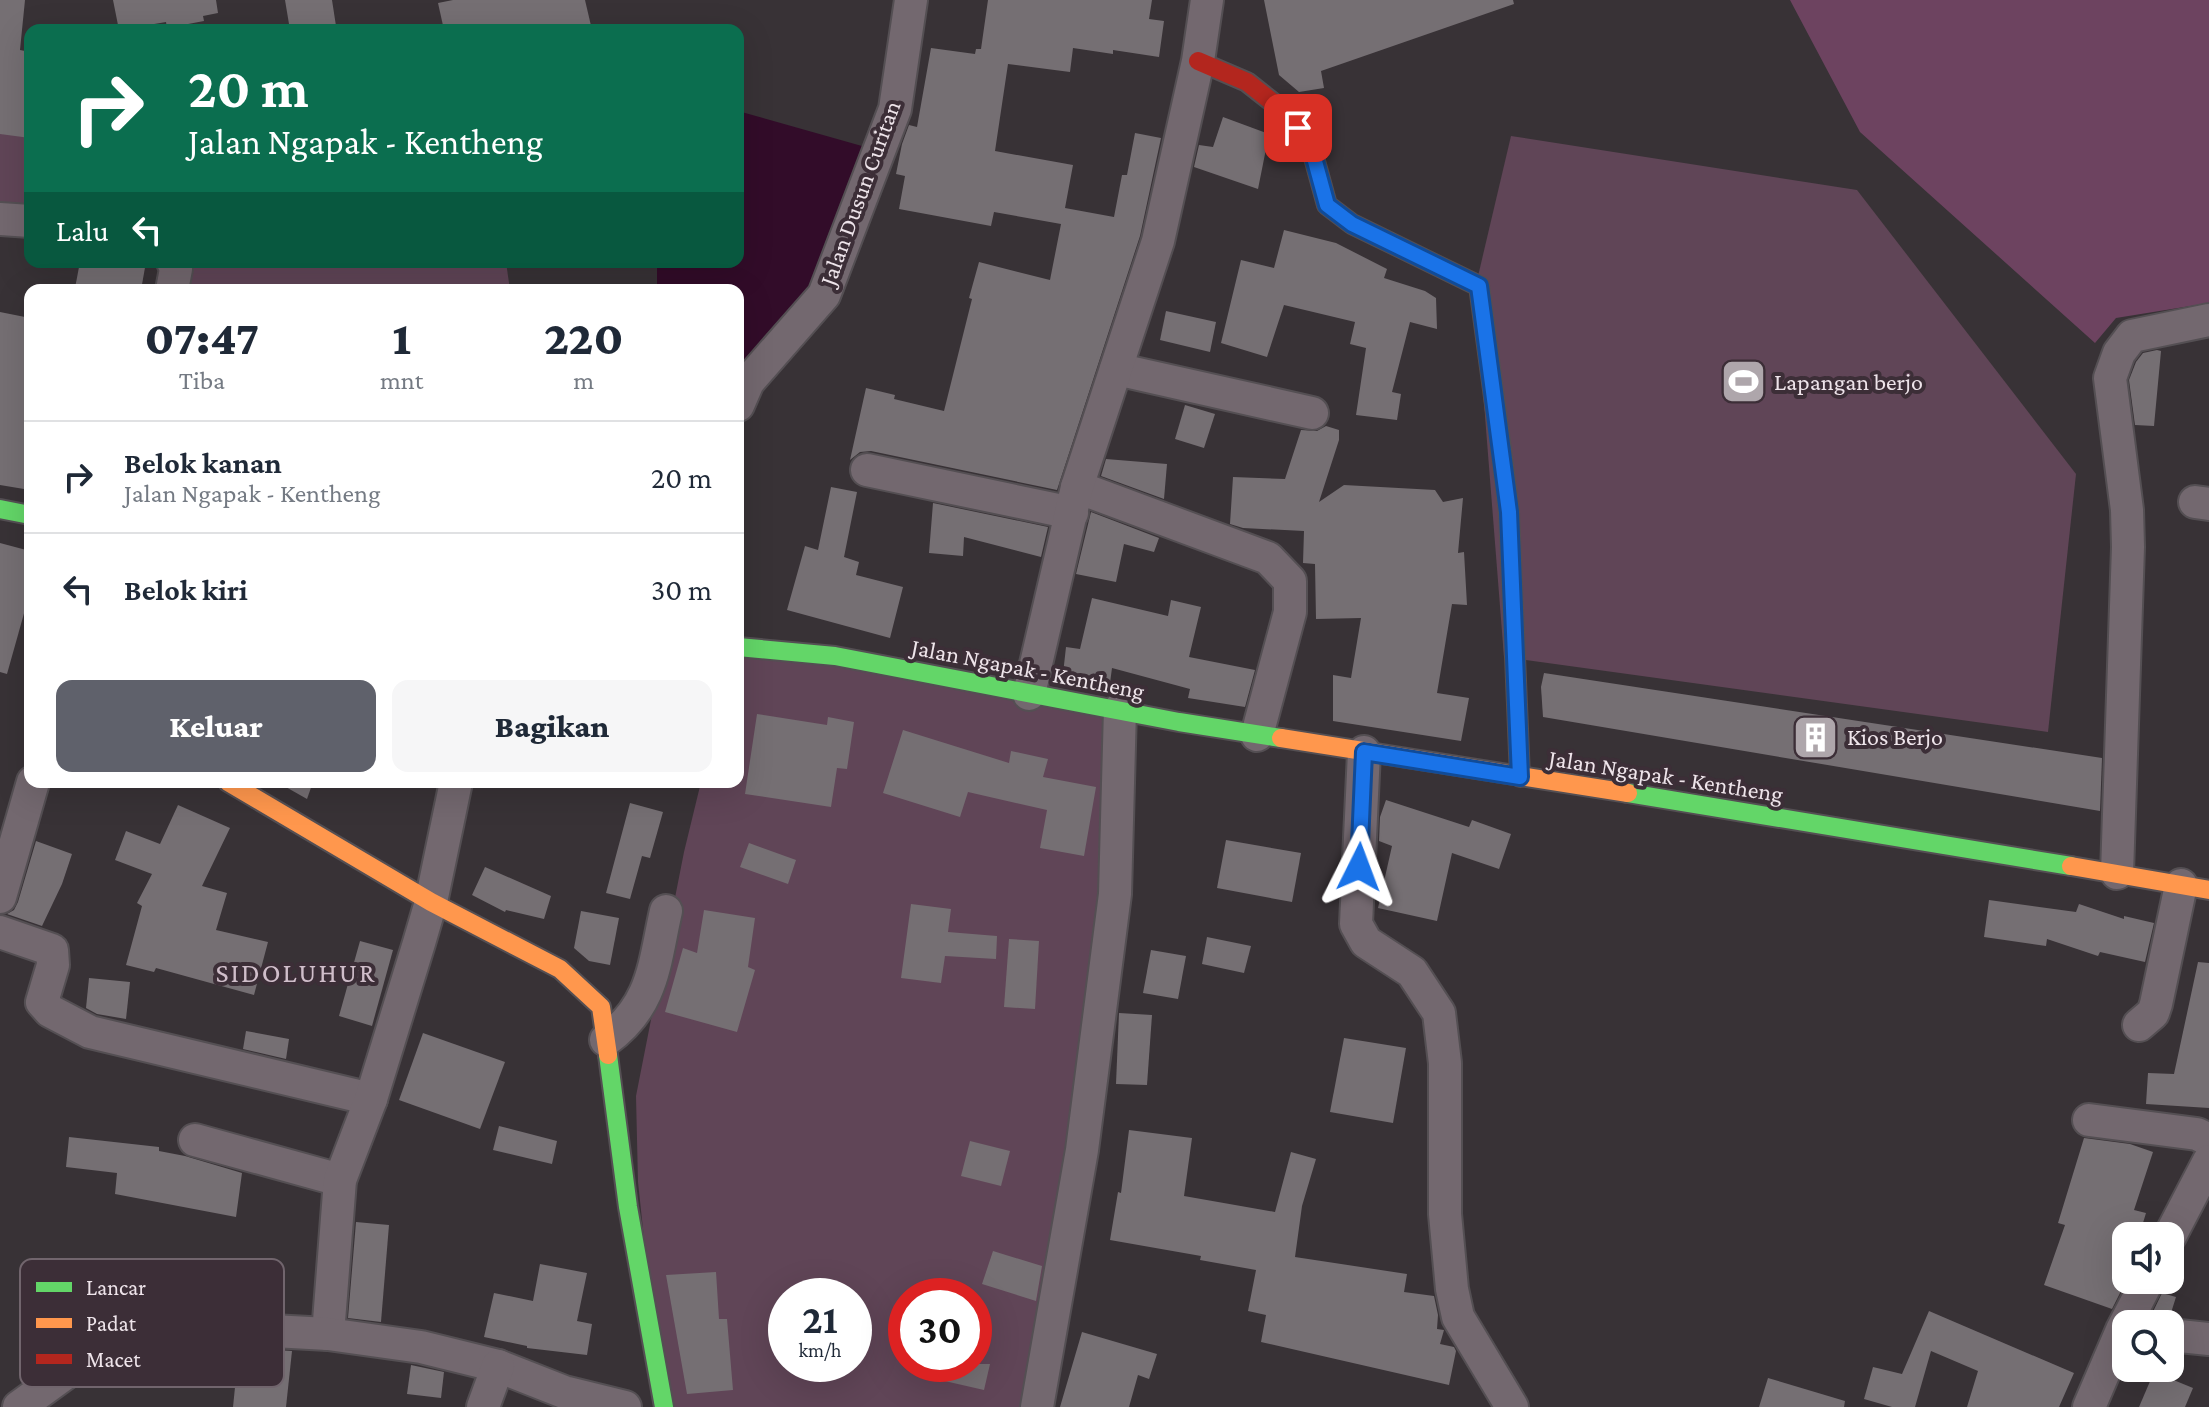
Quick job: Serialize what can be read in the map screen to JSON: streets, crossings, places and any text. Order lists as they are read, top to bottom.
{
  "streets": {
    "street": ["Jalan Dusun Curitan", "Jalan Ngapak - Kentheng"]
  },
  "districts": ["SIDOLUHUR"],
  "places": {
    "sports": ["Lapangan berjo"],
    "building": ["Kios Berjo"]
  },
  "legend": ["Lancar", "Padat", "Macet"],
  "page": {
    "turn": ["20 m", "Jalan Ngapak - Kentheng"],
    "then": "Lalu",
    "eta": [
      "07:47",
      "Tiba",
      "1",
      "mnt",
      "220",
      "m"
    ],
    "list": [
      {
        "name": "Belok kanan",
        "note": "Jalan Ngapak - Kentheng",
        "value": "20 m"
      },
      {
        "name": "Belok kiri",
        "value": "30 m"
      }
    ],
    "buttons": ["Keluar", "Bagikan"],
    "speed": "21 km/h",
    "limit": "30"
  }
}
